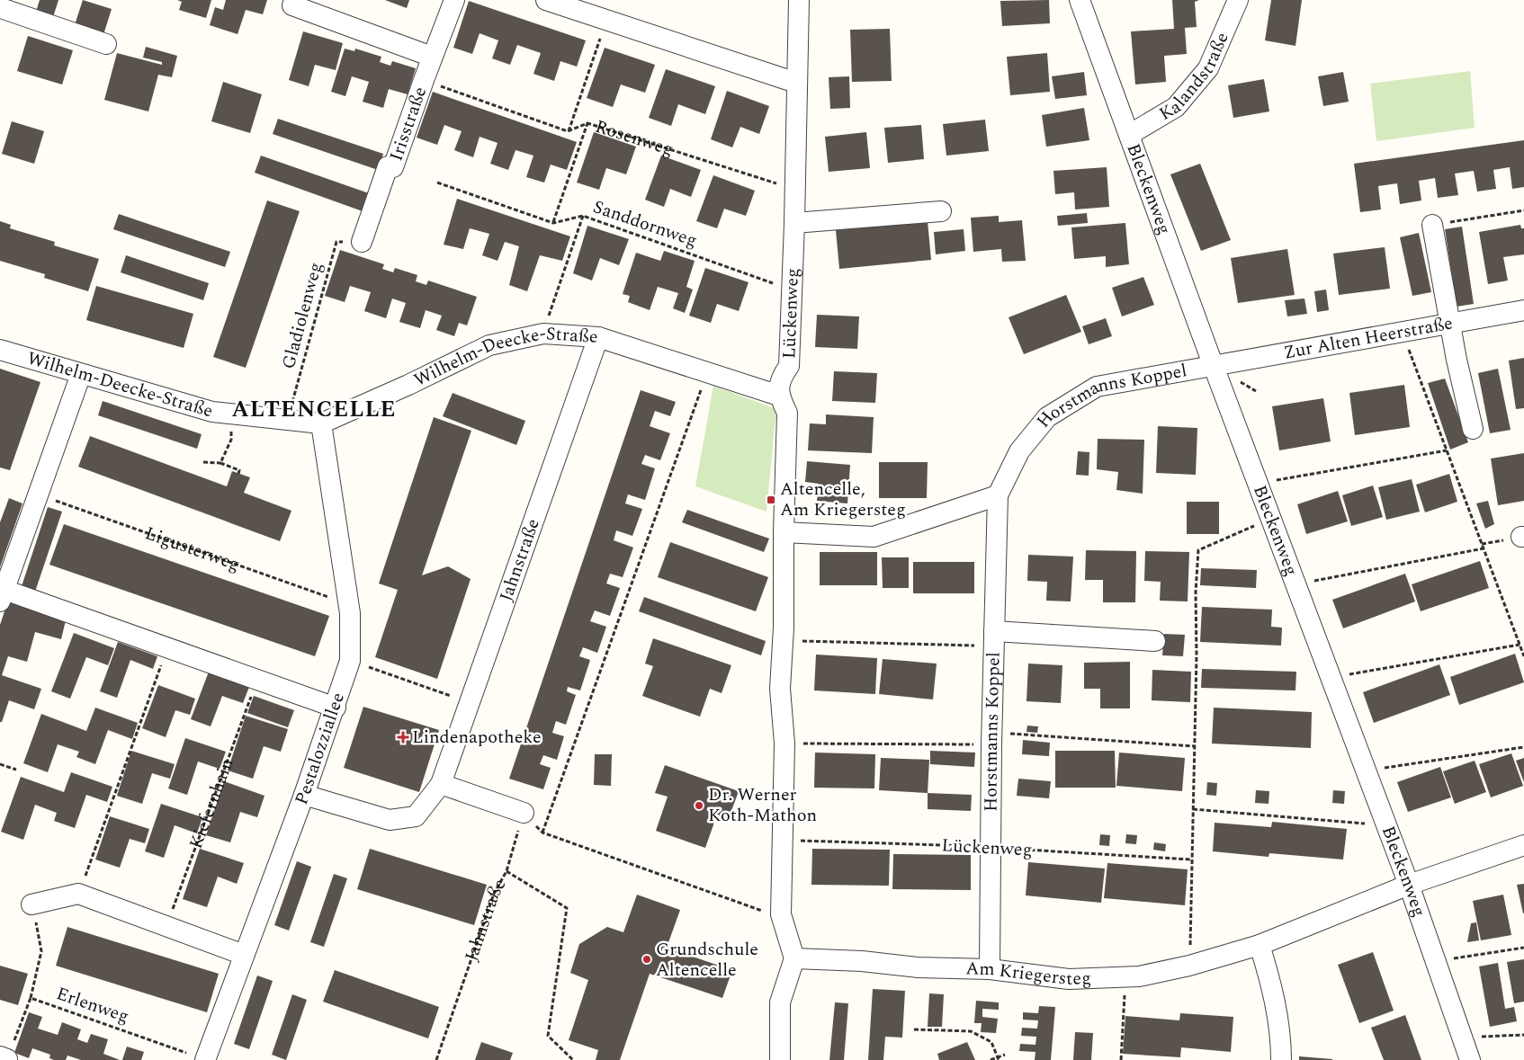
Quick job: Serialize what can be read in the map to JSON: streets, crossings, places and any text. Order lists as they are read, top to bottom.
{
  "streets": {
    "street": [
      "Kalandstraße",
      "Irisstraße",
      "Bleckenweg",
      "Lückenweg",
      "Zur Alten Heerstraße",
      "Wilhelm-Deecke-Straße",
      "Horstmanns Koppel",
      "Jahnstraße",
      "Pestalozziallee",
      "Am Kriegersteg"
    ],
    "path": [
      "Rosenweg",
      "Sanddornweg",
      "Gladiolenweg",
      "Ligusterweg",
      "Kiefernhain",
      "Erlenweg"
    ]
  },
  "crossings": [
    ["Kalandstraße", "Bleckenweg"],
    ["Irisstraße", "Rosenweg"],
    ["Irisstraße", "Gladiolenweg"],
    ["Rosenweg", "Lückenweg"],
    ["Bleckenweg", "Zur Alten Heerstraße"],
    ["Bleckenweg", "Horstmanns Koppel"],
    ["Bleckenweg", "Am Kriegersteg"],
    ["Sanddornweg", "Lückenweg"],
    ["Lückenweg", "Wilhelm-Deecke-Straße"],
    ["Lückenweg", "Horstmanns Koppel"],
    ["Gladiolenweg", "Wilhelm-Deecke-Straße"],
    ["Zur Alten Heerstraße", "Horstmanns Koppel"],
    ["Wilhelm-Deecke-Straße", "Jahnstraße"],
    ["Wilhelm-Deecke-Straße", "Pestalozziallee"],
    ["Horstmanns Koppel", "Am Kriegersteg"],
    ["Ligusterweg", "Pestalozziallee"],
    ["Jahnstraße", "Pestalozziallee"],
    ["Pestalozziallee", "Erlenweg"]
  ],
  "districts": ["ALTENCELLE"],
  "places": {
    "transit": ["Altencelle, Am Kriegersteg"],
    "health": ["Lindenapotheke"],
    "other": ["Dr. Werner Koth-Mathon", "Grundschule Altencelle"]
  }
}
